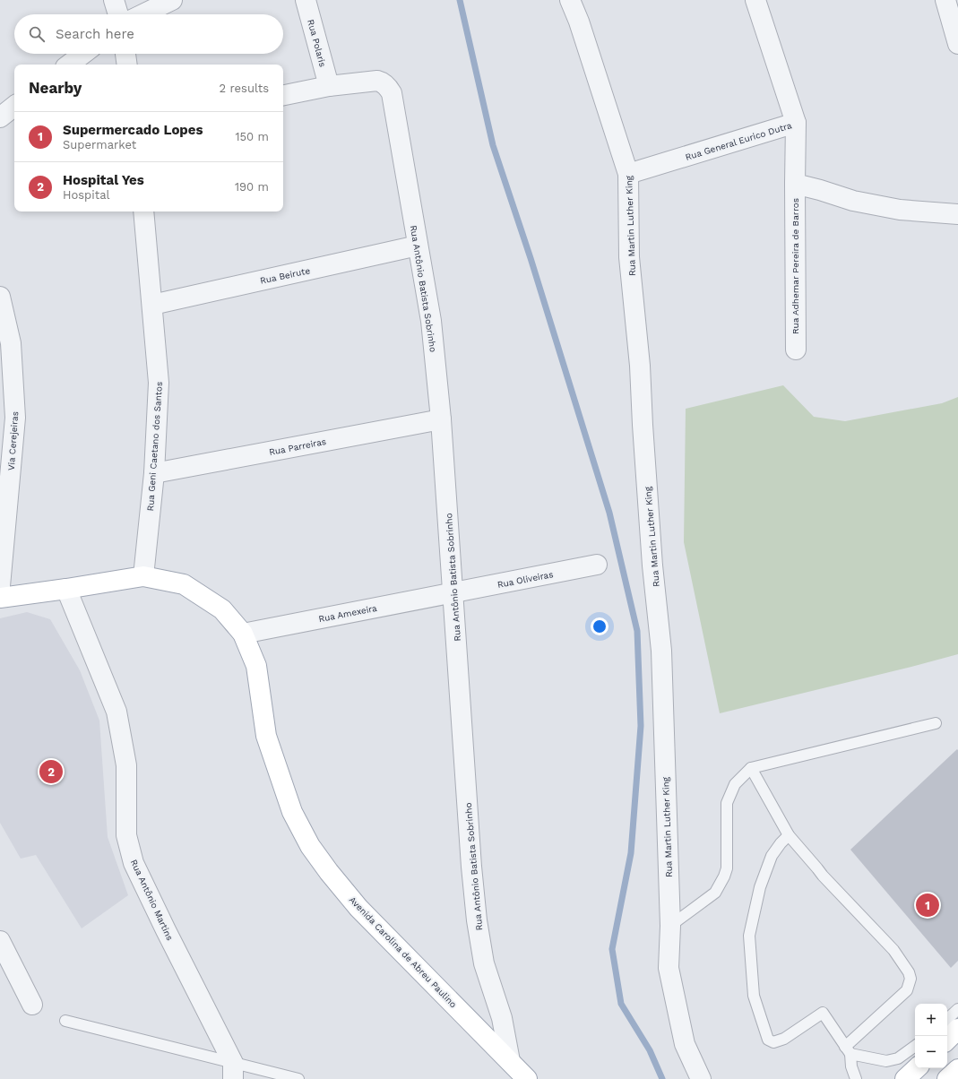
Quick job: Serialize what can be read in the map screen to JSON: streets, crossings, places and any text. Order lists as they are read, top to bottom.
{
  "streets": {
    "main road": ["Avenida Carolina de Abreu Paulino"],
    "street": [
      "Rua Polaris",
      "Rua General Eurico Dutra",
      "Rua Martin Luther King",
      "Rua Adhemar Pereira de Barros",
      "Rua Beirute",
      "Rua Antônio Batista Sobrinho",
      "Via Cerejeiras",
      "Rua Geni Caetano dos Santos",
      "Rua Parreiras",
      "Rua Oliveiras",
      "Rua Amexeira",
      "Rua Antônio Martins"
    ]
  },
  "crossings": [
    ["Rua Polaris", "Rua Antônio Batista Sobrinho"],
    ["Rua General Eurico Dutra", "Rua Martin Luther King"],
    ["Rua General Eurico Dutra", "Rua Adhemar Pereira de Barros"],
    ["Rua Beirute", "Rua Antônio Batista Sobrinho"],
    ["Rua Beirute", "Rua Geni Caetano dos Santos"],
    ["Rua Antônio Batista Sobrinho", "Rua Parreiras"],
    ["Rua Antônio Batista Sobrinho", "Rua Oliveiras"],
    ["Rua Antônio Batista Sobrinho", "Rua Amexeira"],
    ["Rua Antônio Batista Sobrinho", "Avenida Carolina de Abreu Paulino"],
    ["Rua Geni Caetano dos Santos", "Rua Parreiras"],
    ["Rua Geni Caetano dos Santos", "Avenida Carolina de Abreu Paulino"],
    ["Rua Oliveiras", "Rua Amexeira"],
    ["Rua Amexeira", "Avenida Carolina de Abreu Paulino"],
    ["Rua Antônio Martins", "Avenida Carolina de Abreu Paulino"]
  ],
  "page": {
    "search": "Search here",
    "heading": ["Nearby", "2 results"],
    "list": [
      {
        "mark": "1",
        "name": "Supermercado Lopes",
        "note": "Supermarket",
        "value": "150 m"
      },
      {
        "mark": "2",
        "name": "Hospital Yes",
        "note": "Hospital",
        "value": "190 m"
      }
    ],
    "pins": ["2", "1"],
    "map_buttons": ["+", "−"]
  }
}
